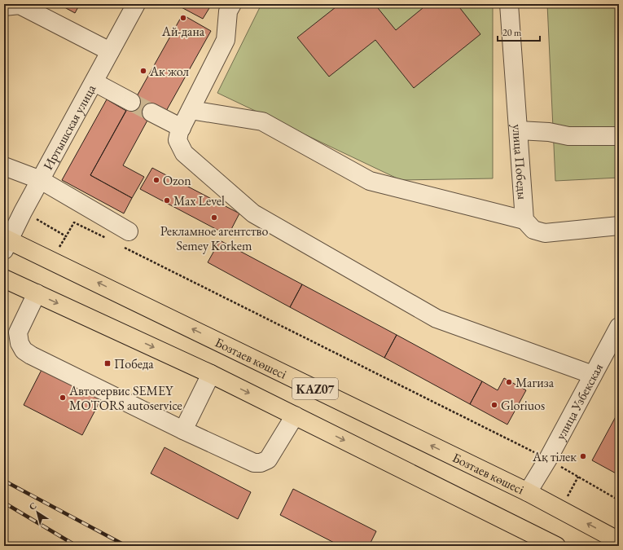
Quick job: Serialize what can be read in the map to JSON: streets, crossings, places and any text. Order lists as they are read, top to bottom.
{
  "streets": {
    "highway": ["Бозтаев көшесі", "KAZ07"],
    "street": ["Иртышская улица", "улица Победы", "улица Узбекская"]
  },
  "crossings": [
    ["Иртышская улица", "Бозтаев көшесі"],
    ["Бозтаев көшесі", "улица Узбекская"]
  ],
  "places": {
    "other": [
      "Ай-дана",
      "Ак жол",
      "Ozon",
      "Max Level",
      "Рекламное агентство Semey Korkem",
      "Магиза",
      "Автосервис SEMEY MOTORS autoservice",
      "Gloriuos",
      "Ақ тілек"
    ],
    "transit": ["Победа"]
  },
  "scale_bar": "20 m",
  "north": "top left"
}
